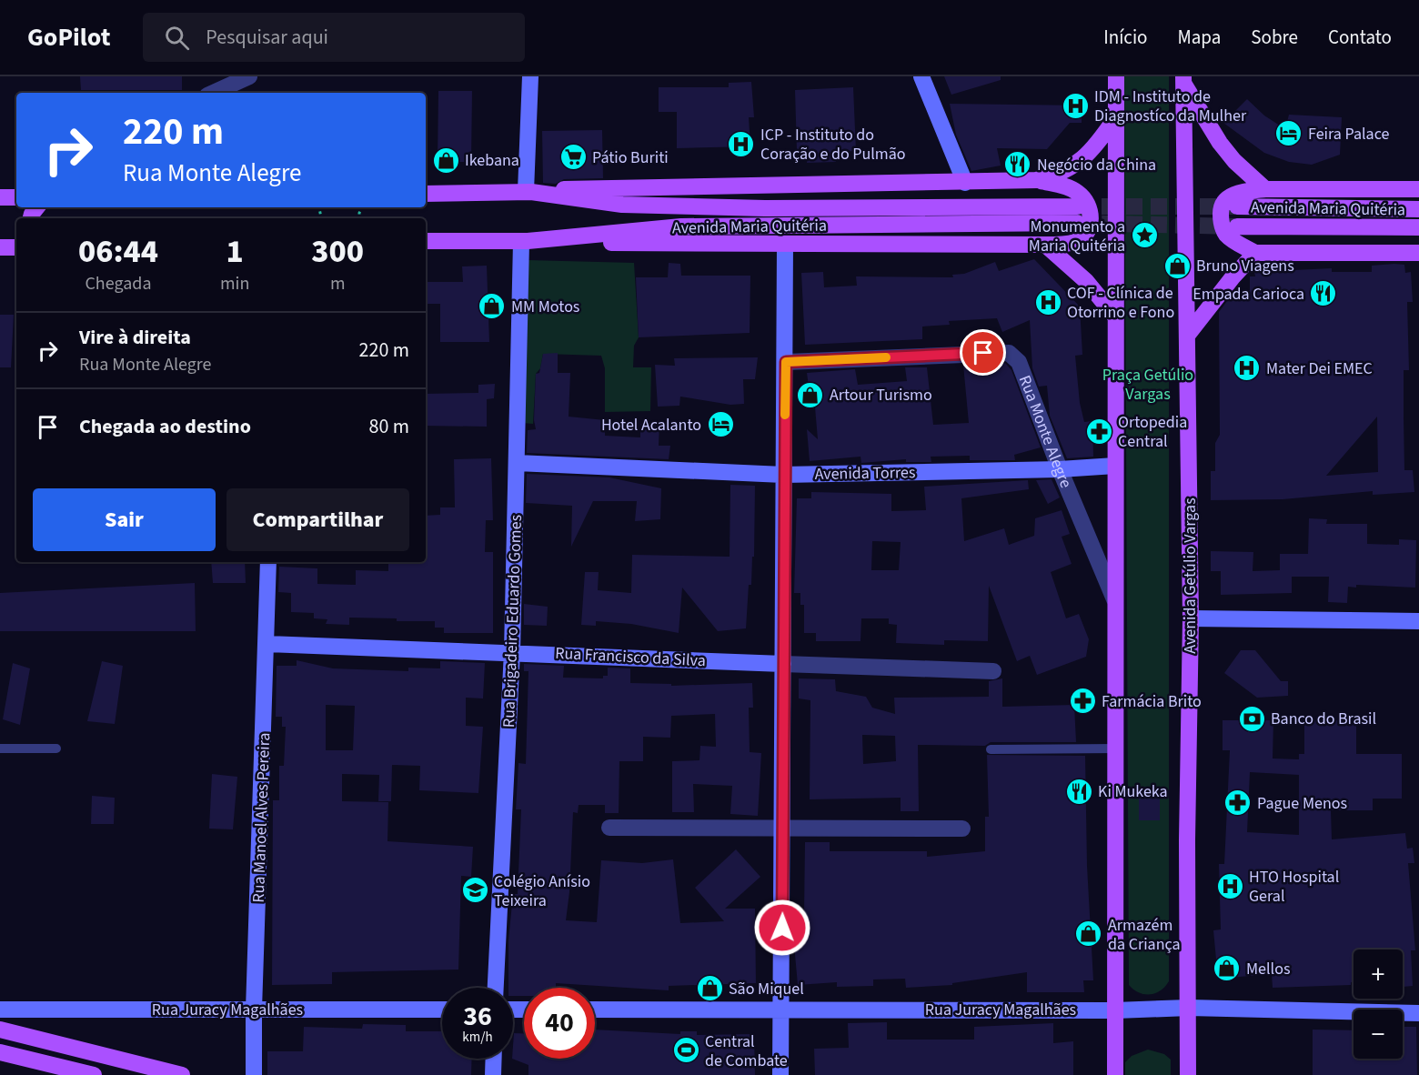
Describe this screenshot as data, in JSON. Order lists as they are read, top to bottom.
{
  "streets": {
    "main road": ["Avenida Maria Quitéria", "Avenida Getúlio Vargas"],
    "street": [
      "Rua Monte Alegre",
      "Avenida Torres",
      "Rua Brigadeiro Eduardo Gomes",
      "Rua Francisco da Silva",
      "Rua Manoel Alves Pereira",
      "Rua Juracy Magalhães"
    ]
  },
  "crossings": [
    ["Avenida Maria Quitéria", "Rua Brigadeiro Eduardo Gomes"],
    ["Rua Monte Alegre", "Avenida Torres"],
    ["Avenida Torres", "Rua Brigadeiro Eduardo Gomes"],
    ["Avenida Getúlio Vargas", "Rua Juracy Magalhães"],
    ["Rua Brigadeiro Eduardo Gomes", "Rua Francisco da Silva"],
    ["Rua Francisco da Silva", "Rua Manoel Alves Pereira"],
    ["Rua Manoel Alves Pereira", "Rua Juracy Magalhães"]
  ],
  "parks": ["Praça Getúlio Vargas"],
  "places": {
    "hospital": [
      "IDM - Instituto de Diagnostíco da Mulher",
      "ICP - Instituto do Coração e do Pulmão",
      "COF - Clínica de Otorrino e Fono",
      "Mater Dei EMEC",
      "HTO Hospital Geral"
    ],
    "hotel": ["Feira Palace", "Hotel Acalanto"],
    "supermarket": ["Pátio Buriti"],
    "shop": [
      "Ikebana",
      "Bruno Viagens",
      "MM Motos",
      "Artour Turismo",
      "Armazém da Criança",
      "Mellos",
      "São Miquel"
    ],
    "restaurant": ["Negócio da China", "Empada Carioca", "Ki Mukeka"],
    "place": ["Monumento a Maria Quitéria"],
    "pharmacy": ["Ortopedia Central", "Farmácia Brito", "Pague Menos"],
    "bank": ["Banco do Brasil"],
    "school or university": ["Colégio Anísio Teixeira"],
    "sports": ["Central de Combate"]
  },
  "page": {
    "header": "GoPilot",
    "search": "Pesquisar aqui",
    "nav": [
      "Início",
      "Mapa",
      "Sobre",
      "Contato"
    ],
    "turn": ["220 m", "Rua Monte Alegre"],
    "eta": [
      "06:44",
      "Chegada",
      "1",
      "min",
      "300",
      "m"
    ],
    "list": [
      {
        "name": "Vire à direita",
        "note": "Rua Monte Alegre",
        "value": "220 m"
      },
      {
        "name": "Chegada ao destino",
        "value": "80 m"
      }
    ],
    "buttons": ["Sair", "Compartilhar"],
    "map_buttons": ["+", "−"],
    "speed": "36 km/h",
    "limit": "40"
  }
}
